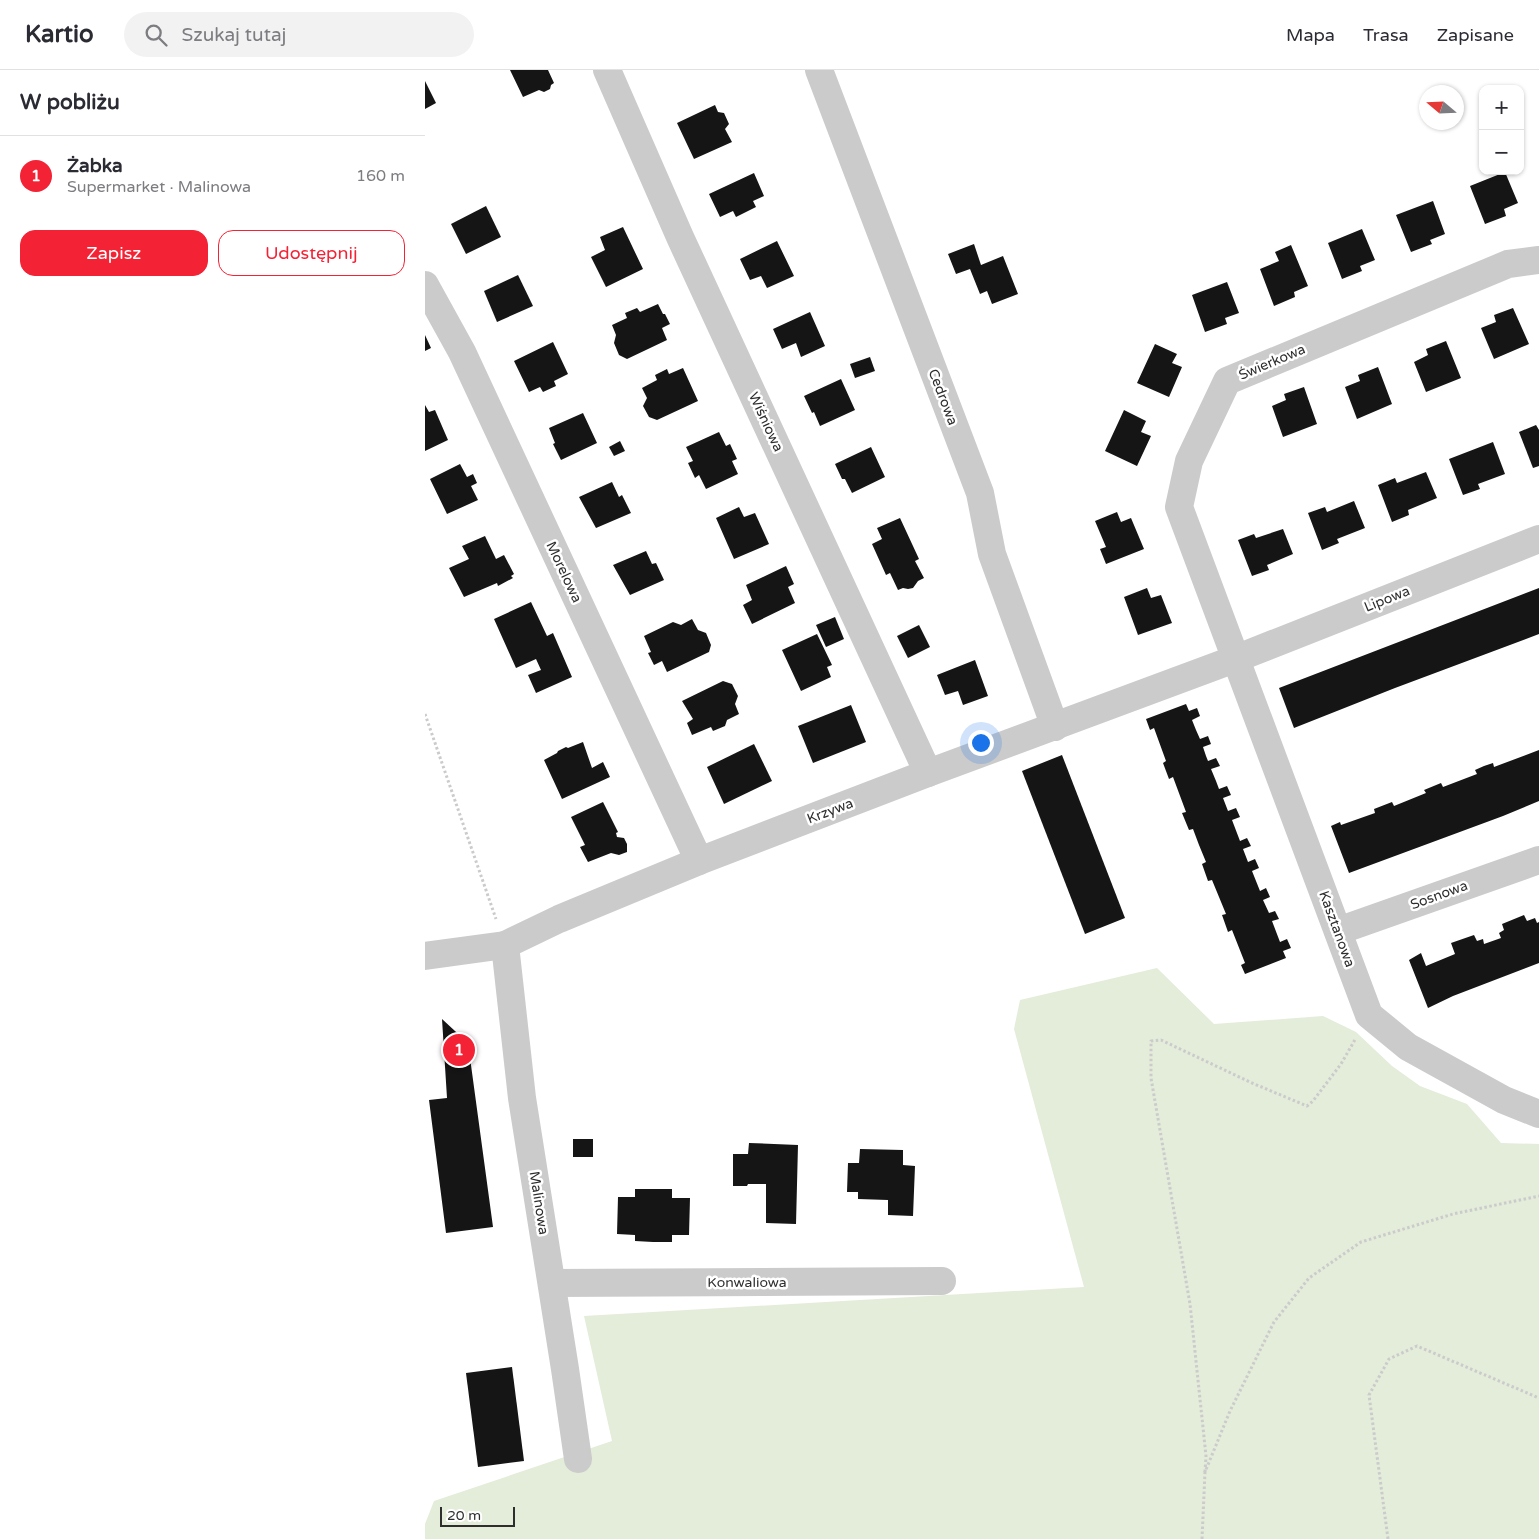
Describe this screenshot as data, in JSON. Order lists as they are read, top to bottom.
{
  "streets": {
    "street": [
      "Świerkowa",
      "Cedrowa",
      "Wiśniowa",
      "Morelowa",
      "Lipowa",
      "Krzywa",
      "Sosnowa",
      "Kasztanowa",
      "Malinowa",
      "Konwaliowa"
    ]
  },
  "crossings": [
    ["Świerkowa", "Lipowa"],
    ["Świerkowa", "Krzywa"],
    ["Świerkowa", "Kasztanowa"],
    ["Cedrowa", "Krzywa"],
    ["Wiśniowa", "Krzywa"],
    ["Morelowa", "Krzywa"],
    ["Lipowa", "Krzywa"],
    ["Lipowa", "Kasztanowa"],
    ["Krzywa", "Kasztanowa"],
    ["Krzywa", "Malinowa"],
    ["Sosnowa", "Kasztanowa"],
    ["Malinowa", "Konwaliowa"]
  ],
  "scale_bar": "20 m",
  "north": "left",
  "page": {
    "header": "Kartio",
    "search": "Szukaj tutaj",
    "nav": ["Mapa", "Trasa", "Zapisane"],
    "heading": "W pobliżu",
    "map_buttons": ["+", "−"],
    "list": [
      {
        "mark": "1",
        "name": "Żabka",
        "note": "Supermarket · Malinowa",
        "value": "160 m"
      }
    ],
    "buttons": ["Zapisz", "Udostępnij"],
    "pins": "1",
    "scale": "20 m"
  }
}
